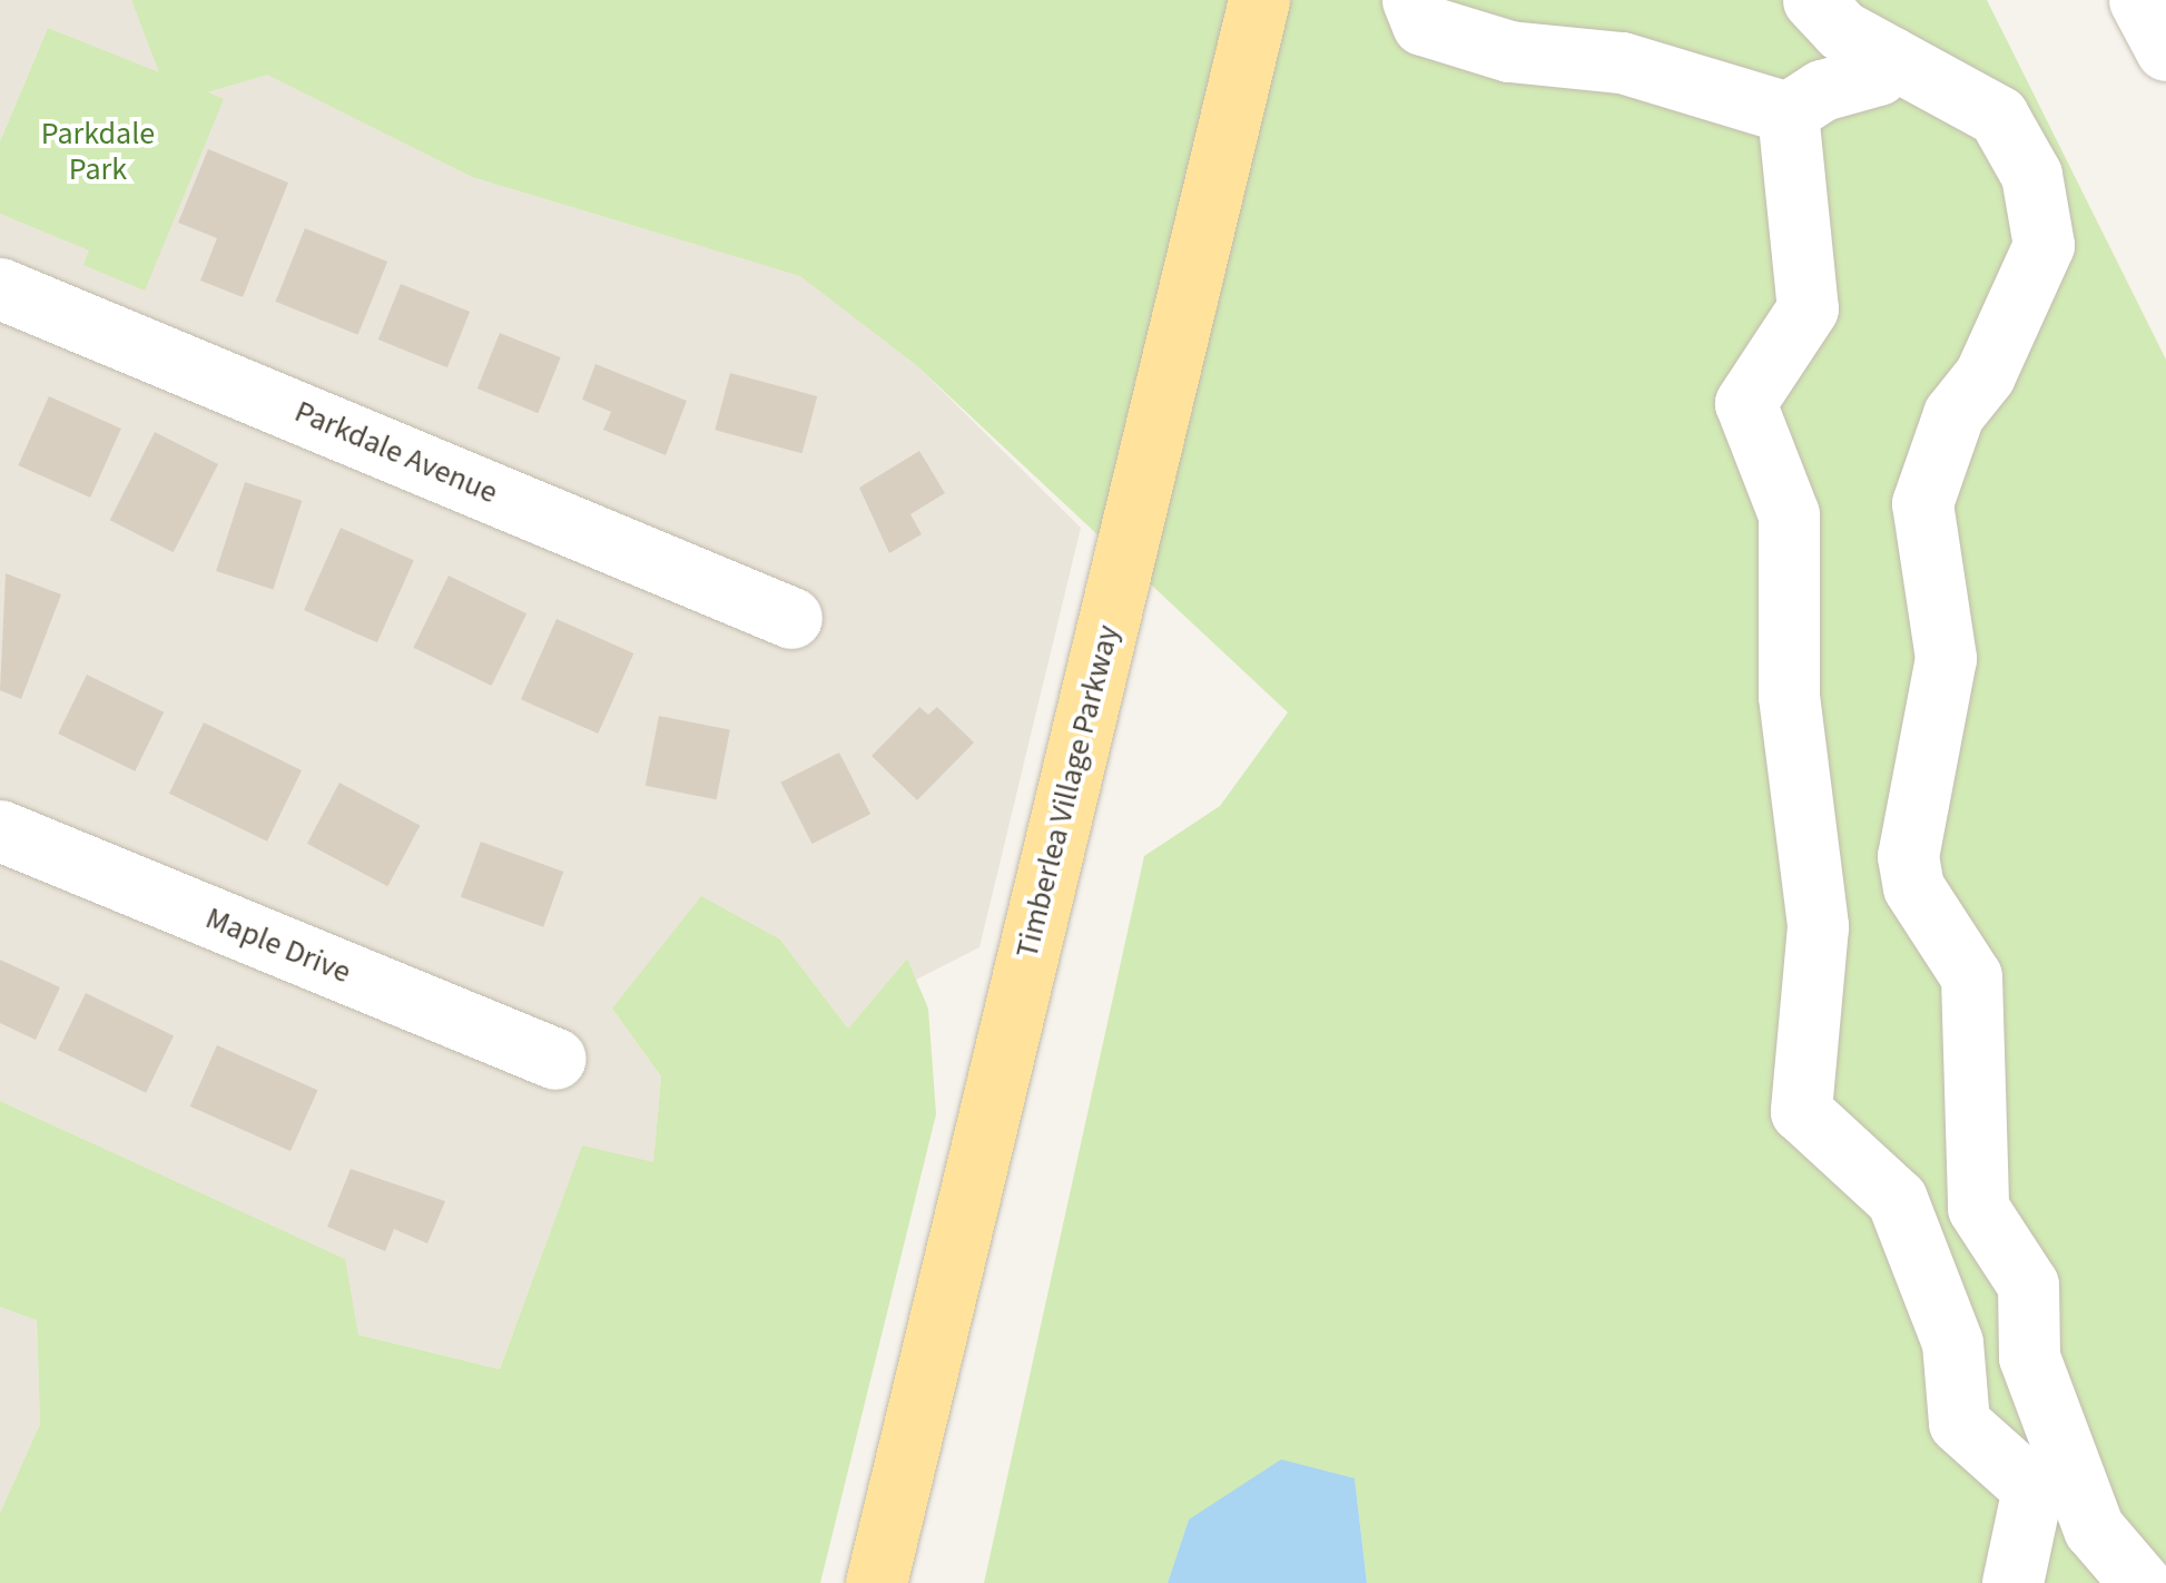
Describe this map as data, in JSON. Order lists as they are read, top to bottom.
{
  "streets": {
    "main road": ["Timberlea Village Parkway"],
    "street": ["Parkdale Avenue", "Maple Drive"]
  },
  "parks": ["Parkdale Park"]
}
